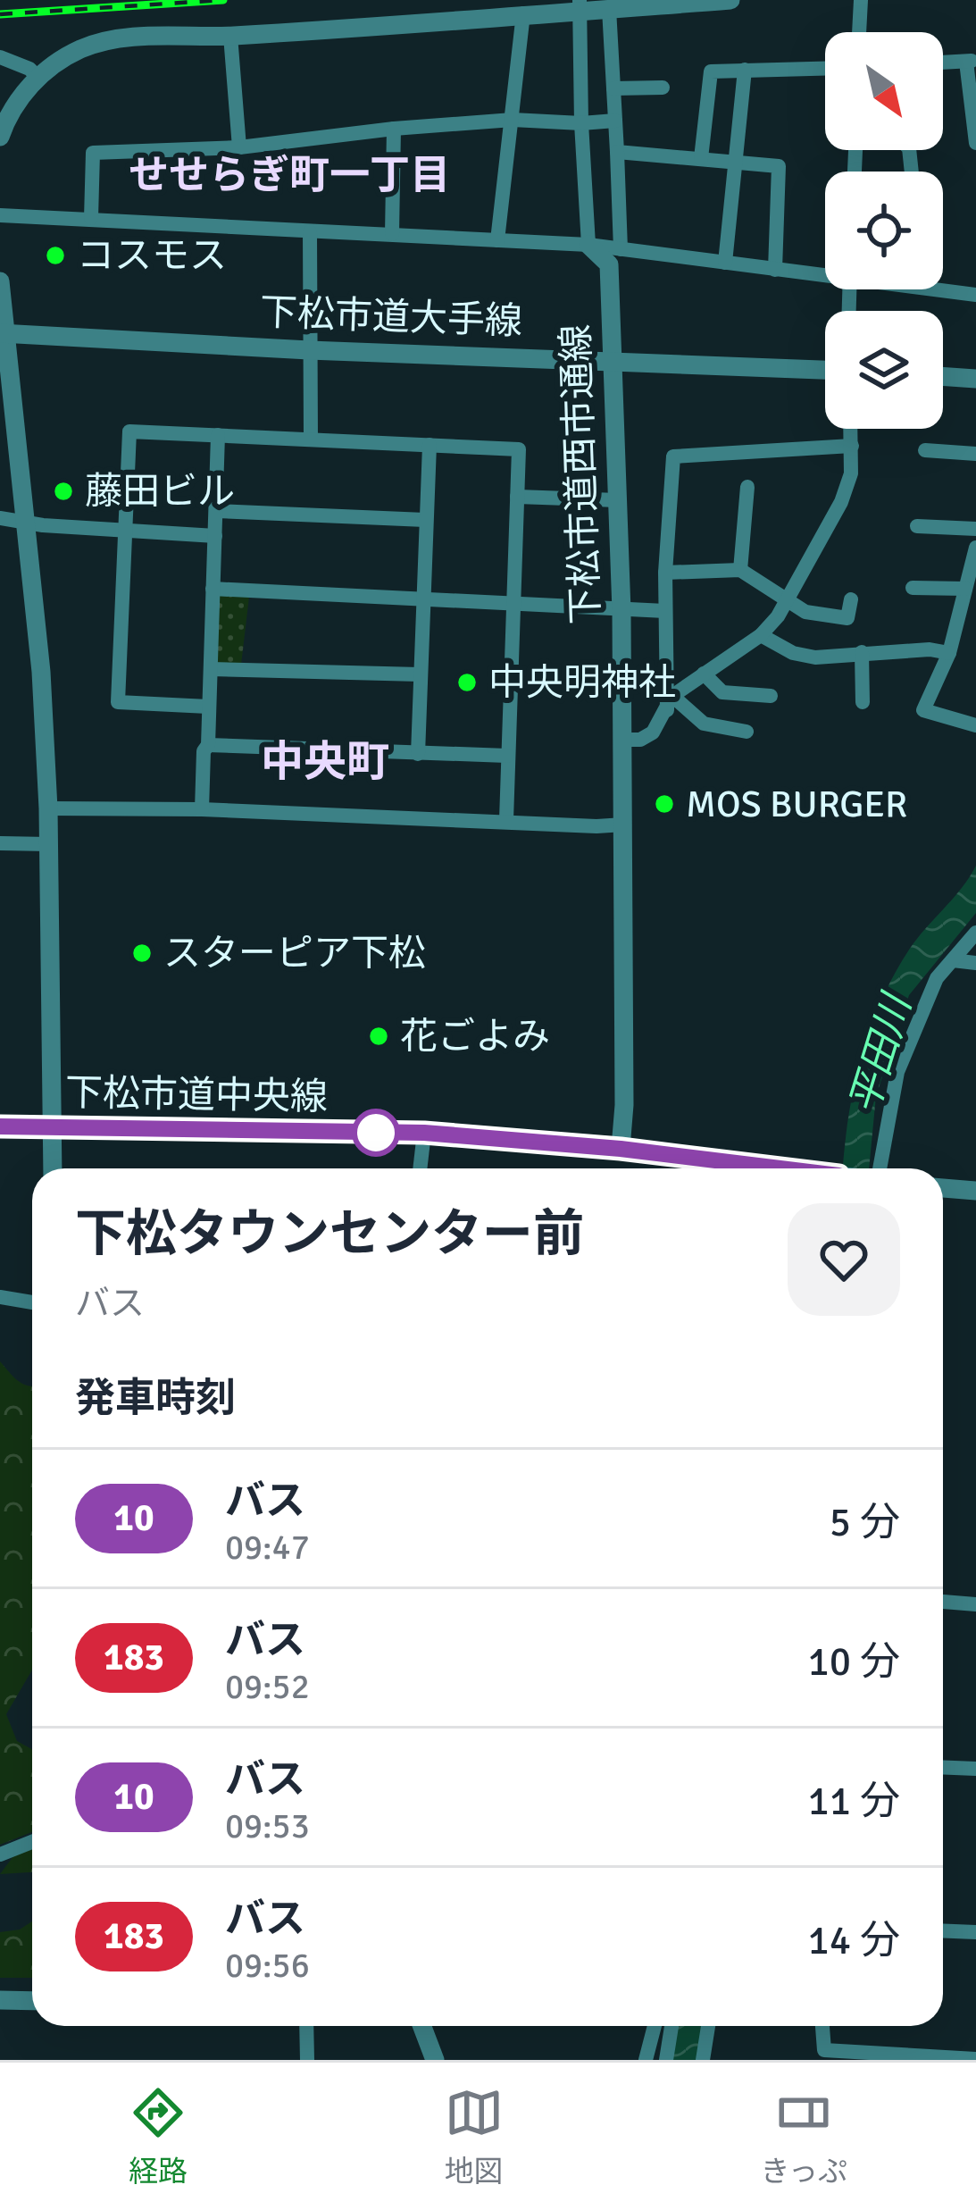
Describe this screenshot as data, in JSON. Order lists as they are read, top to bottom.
{
  "streets": {
    "street": ["下松市道大手線", "下松市道西市通線", "下松市道中央線"]
  },
  "crossings": [
    ["下松市道大手線", "下松市道西市通線"],
    ["下松市道西市通線", "下松市道中央線"]
  ],
  "districts": ["せせらぎ町一丁目", "中央町"],
  "water": ["平田川"],
  "places": [
    "コスモス",
    "藤田ビル",
    "中央明神社",
    "MOS BURGER",
    "スターピア下松",
    "花ごよみ"
  ],
  "lines": ["bus line 10"],
  "north": "bottom right",
  "page": {
    "heading": [
      ["下松タウンセンター前", "バス"],
      "発車時刻"
    ],
    "list": [
      {
        "mark": "10",
        "name": "バス",
        "note": "09:47",
        "value": "5 分"
      },
      {
        "mark": "183",
        "name": "バス",
        "note": "09:52",
        "value": "10 分"
      },
      {
        "mark": "10",
        "name": "バス",
        "note": "09:53",
        "value": "11 分"
      },
      {
        "mark": "183",
        "name": "バス",
        "note": "09:56",
        "value": "14 分"
      }
    ],
    "tabs": ["経路", "地図", "きっぷ"]
  }
}
